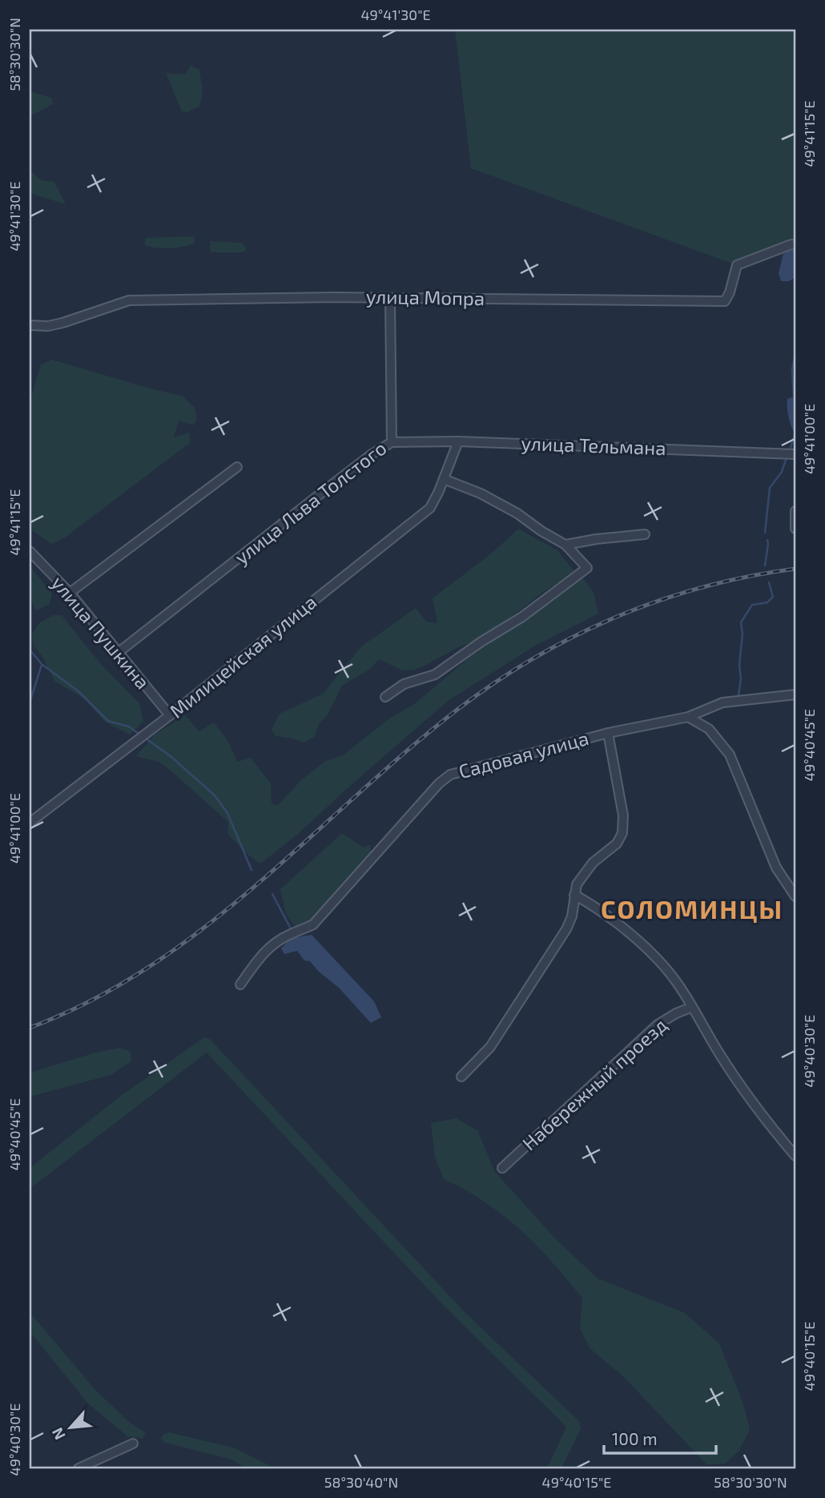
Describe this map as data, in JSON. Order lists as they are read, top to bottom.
{
  "streets": {
    "street": [
      "улица Мопра",
      "улица Тельмана",
      "улица Льва Толстого",
      "улица Пушкина",
      "Милицейская улица",
      "Садовая улица",
      "Набережный проезд"
    ]
  },
  "crossings": [
    ["улица Мопра", "улица Льва Толстого"],
    ["улица Тельмана", "улица Льва Толстого"],
    ["улица Тельмана", "Милицейская улица"],
    ["улица Льва Толстого", "улица Пушкина"],
    ["улица Пушкина", "Милицейская улица"]
  ],
  "districts": ["СОЛОМИНЦЫ"],
  "scale_bar": "100 m",
  "north": "bottom left",
  "coordinates": [
    "49°41'30\"E",
    "58°30'30\"N",
    "49°41'15\"E",
    "49°41'00\"E",
    "49°40'45\"E",
    "49°40'30\"E",
    "49°40'15\"E",
    "58°30'40\"N"
  ]
}
